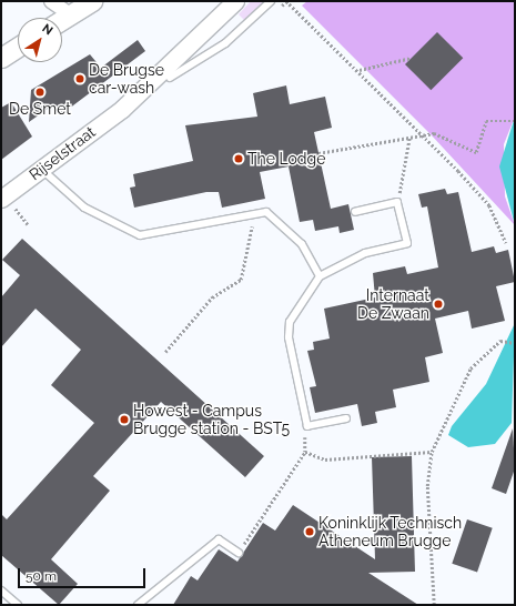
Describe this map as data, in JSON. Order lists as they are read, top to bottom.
{
  "streets": {
    "street": ["Rijselstraat"]
  },
  "places": [
    "De Brugse car-wash",
    "De Smet",
    "The Lodge",
    "Internaat De Zwaan",
    "Howest - Campus Brugge station - BST5",
    "Koninklijk Technisch Atheneum Brugge"
  ],
  "scale_bar": "50 m",
  "north": "top right"
}
